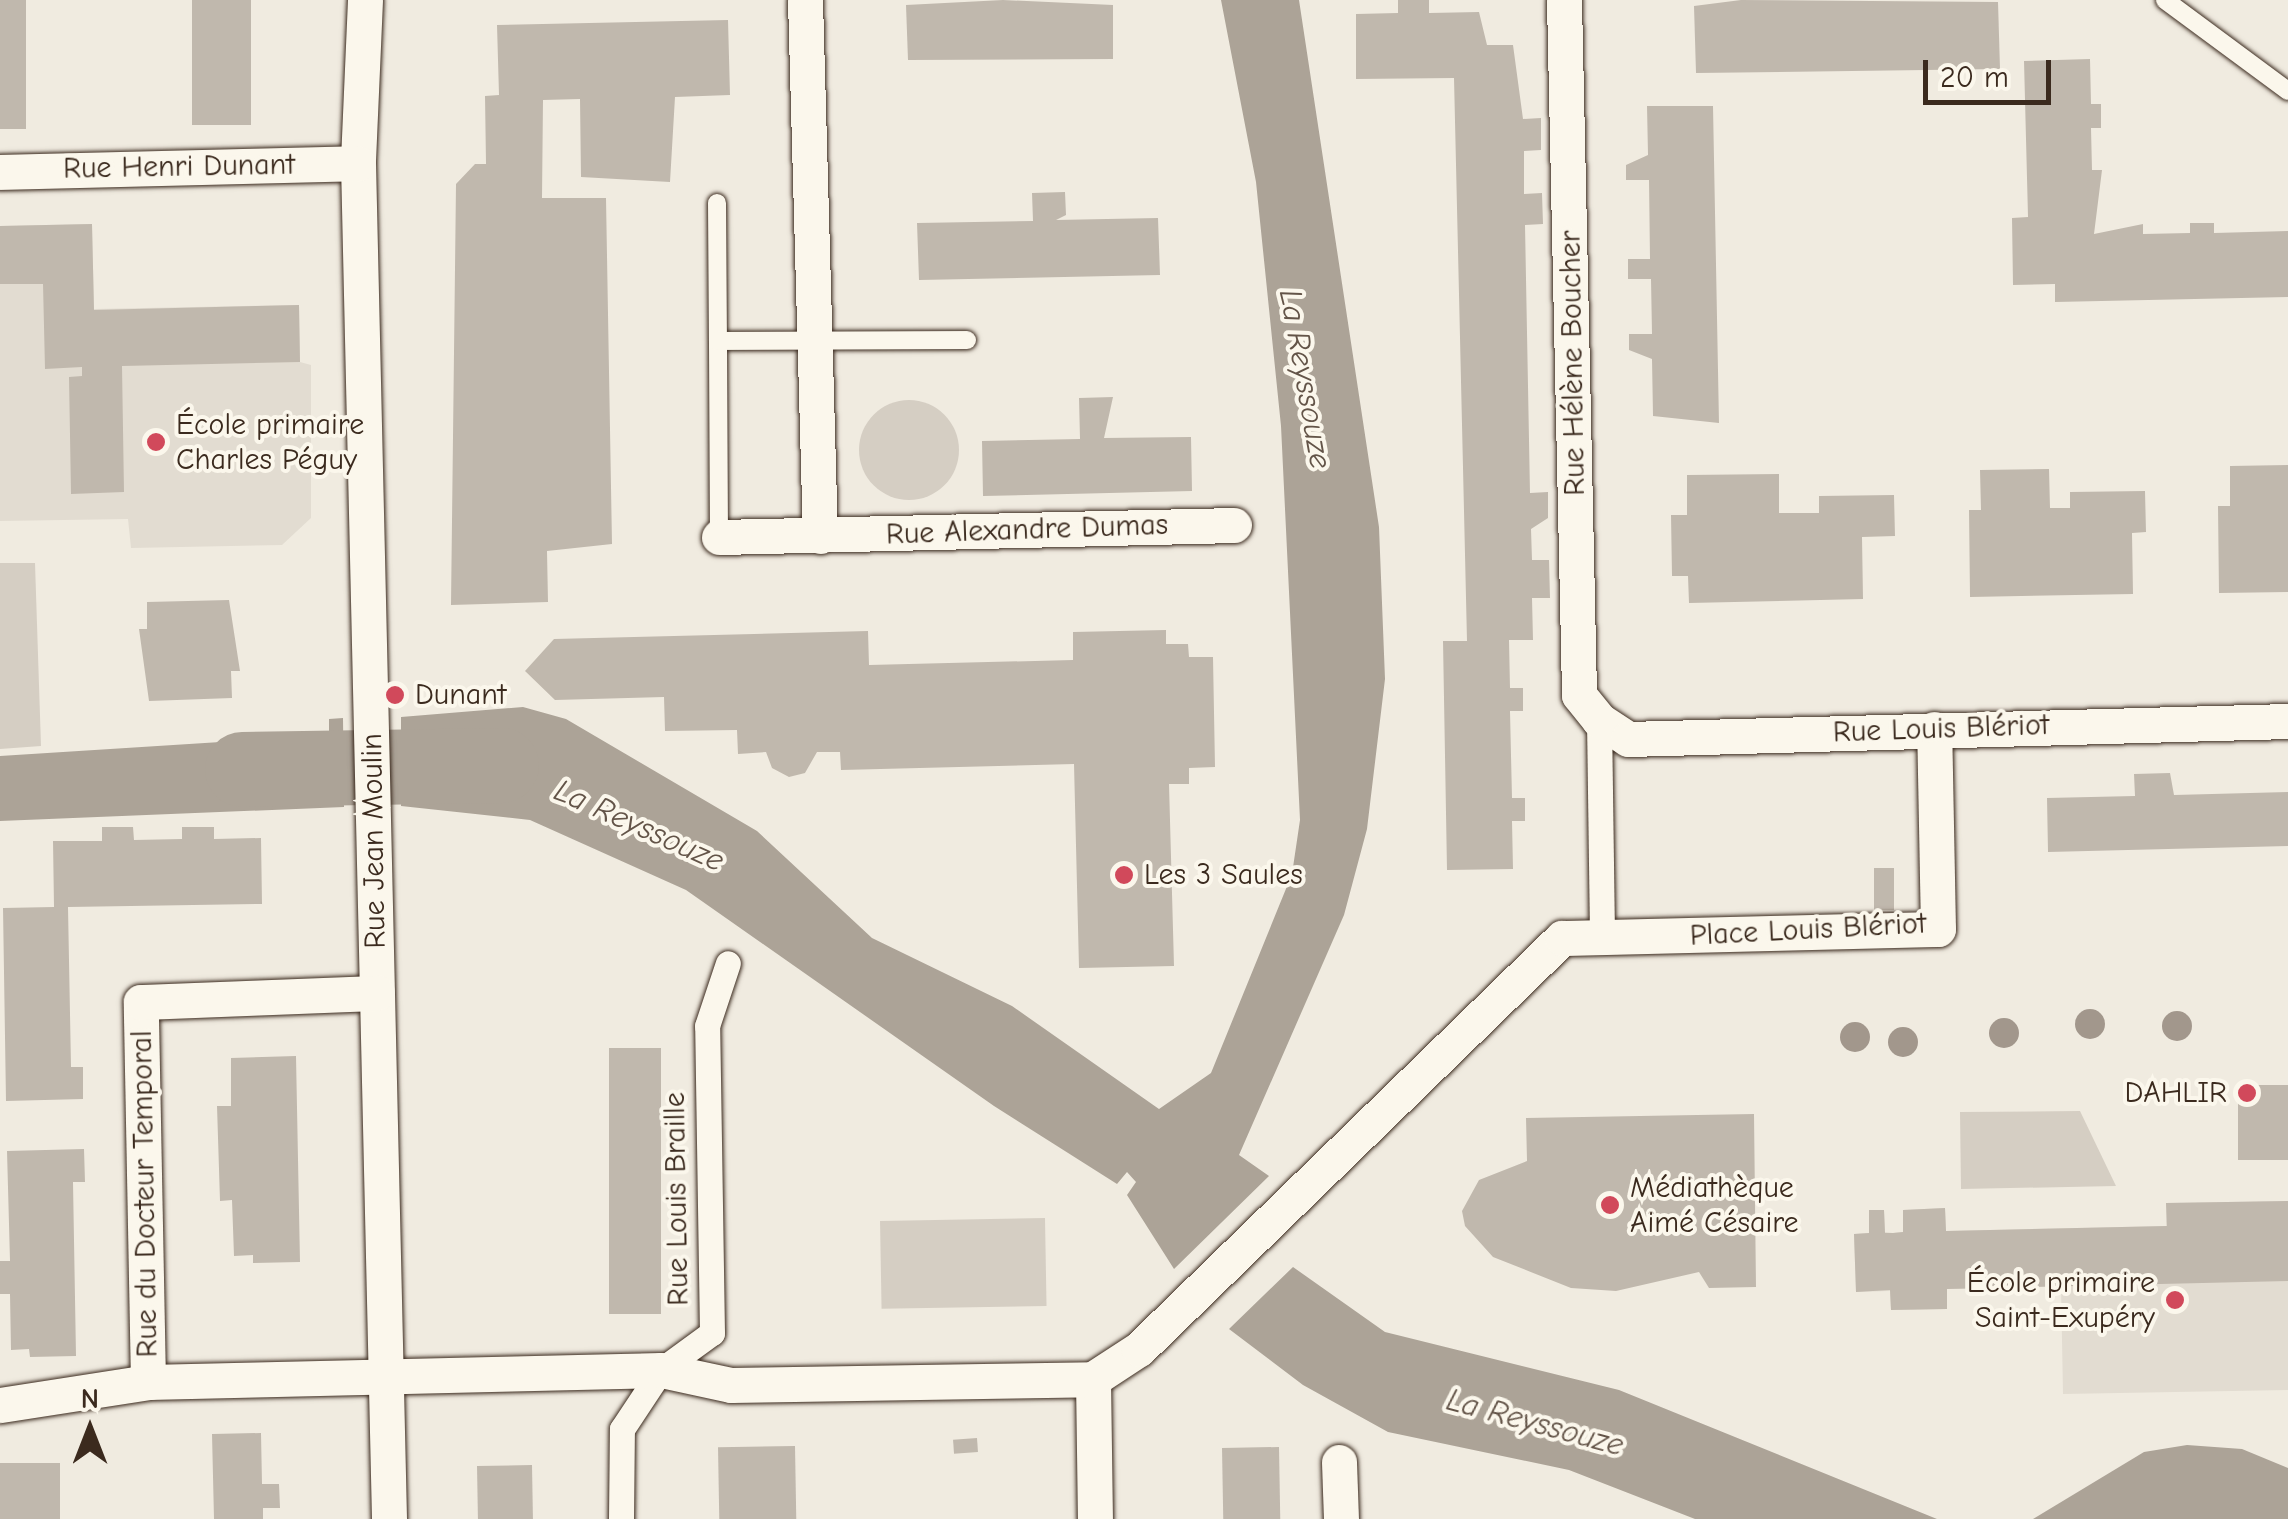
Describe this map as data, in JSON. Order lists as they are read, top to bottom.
{
  "streets": {
    "street": [
      "Rue Henri Dunant",
      "Rue Hélène Boucher",
      "Rue Alexandre Dumas",
      "Rue Louis Blériot",
      "Rue Jean Moulin",
      "Place Louis Blériot",
      "Rue du Docteur Temporal",
      "Rue Louis Braille"
    ]
  },
  "crossings": [
    ["Rue Henri Dunant", "Rue Jean Moulin"],
    ["Rue Hélène Boucher", "Rue Louis Blériot"],
    ["Rue Louis Blériot", "Place Louis Blériot"],
    ["Rue Jean Moulin", "Rue du Docteur Temporal"]
  ],
  "water": ["La Reyssouze"],
  "places": [
    "École primaire Charles Péguy",
    "Dunant",
    "Les 3 Saules",
    "DAHLIR",
    "Médiathèque Aimé Césaire",
    "École primaire Saint-Exupéry"
  ],
  "scale_bar": "20 m",
  "north": "top"
}
